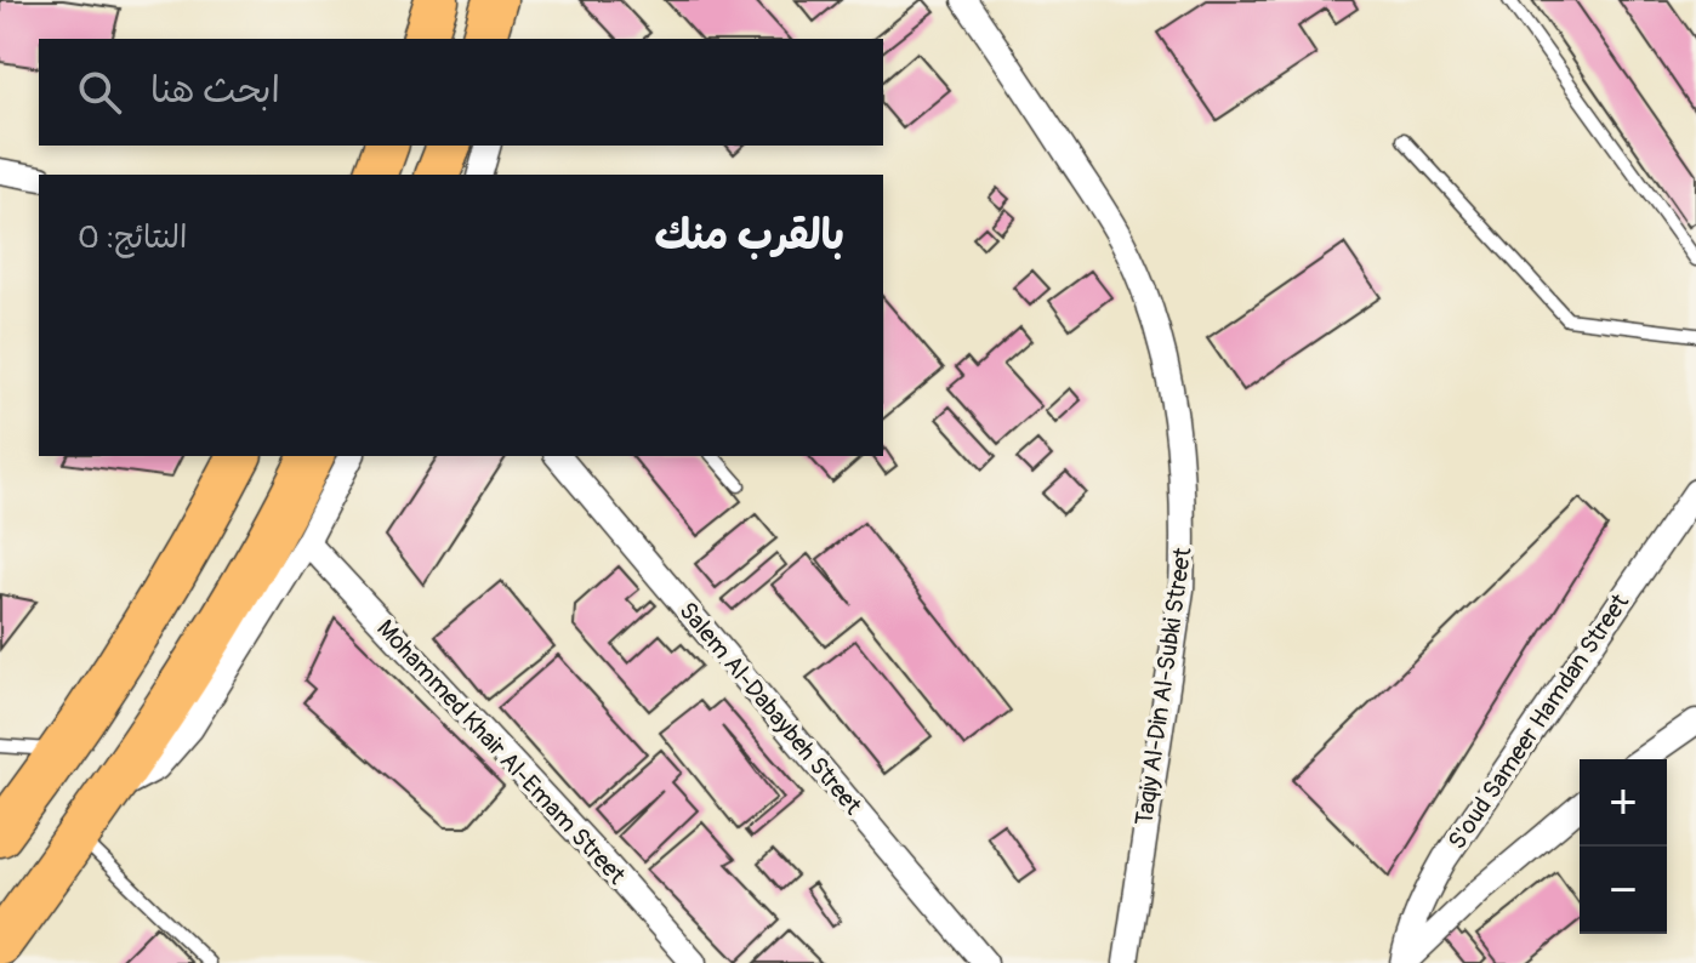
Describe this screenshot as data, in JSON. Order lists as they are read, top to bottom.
{
  "streets": {
    "street": [
      "Taqiy Al-Din Al-Subki Street",
      "Salem Al-Dabaybeh Street",
      "S'oud Sameer Hamdan Street",
      "Mohammed Khair Al-Emam Street"
    ]
  },
  "page": {
    "search": "ابحث هنا",
    "heading": ["بالقرب منك", "النتائج: 0"],
    "map_buttons": ["+", "−"]
  }
}
